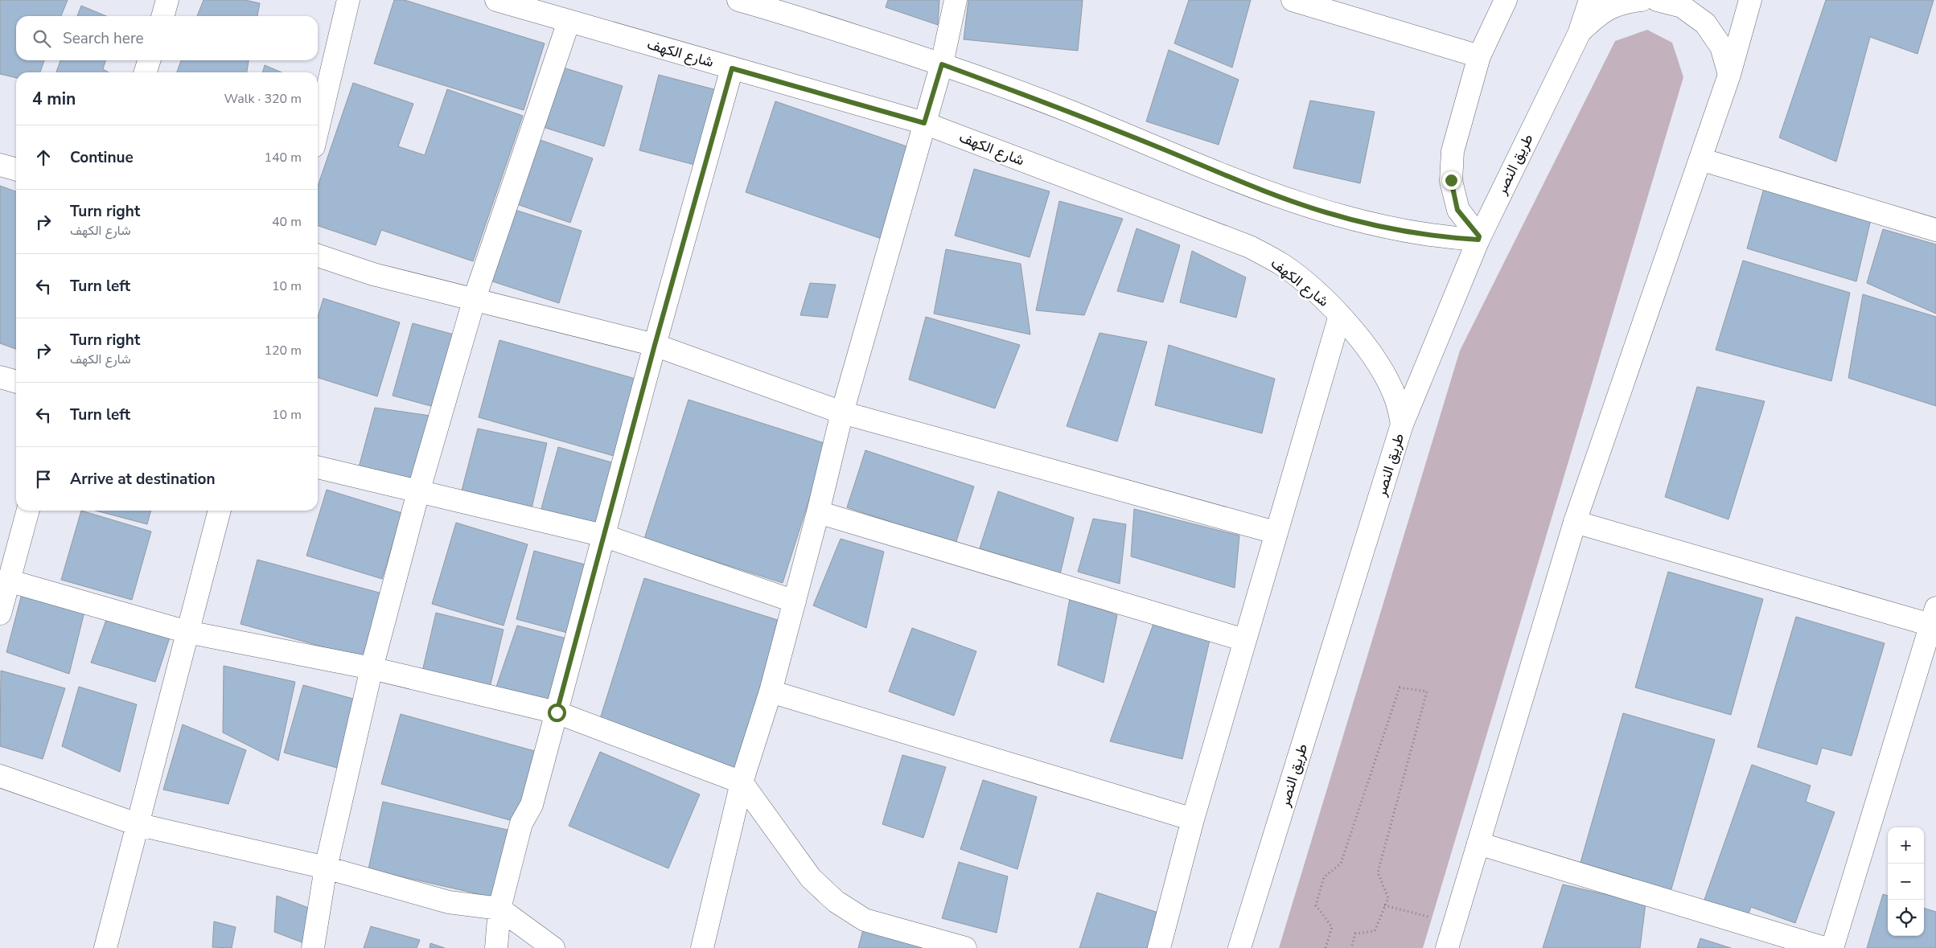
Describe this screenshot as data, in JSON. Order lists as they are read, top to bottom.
{
  "streets": {
    "street": ["شارع الكهف", "طريق النصر"]
  },
  "crossings": [
    ["شارع الكهف", "طريق النصر"]
  ],
  "page": {
    "search": "Search here",
    "heading": ["4 min", "Walk · 320 m"],
    "list": [
      ["Continue", "140 m"],
      ["Turn right", "شارع الكهف", "40 m"],
      ["Turn left", "10 m"],
      ["Turn right", "شارع الكهف", "120 m"],
      ["Turn left", "10 m"],
      "Arrive at destination"
    ],
    "map_buttons": ["+", "−"]
  }
}
